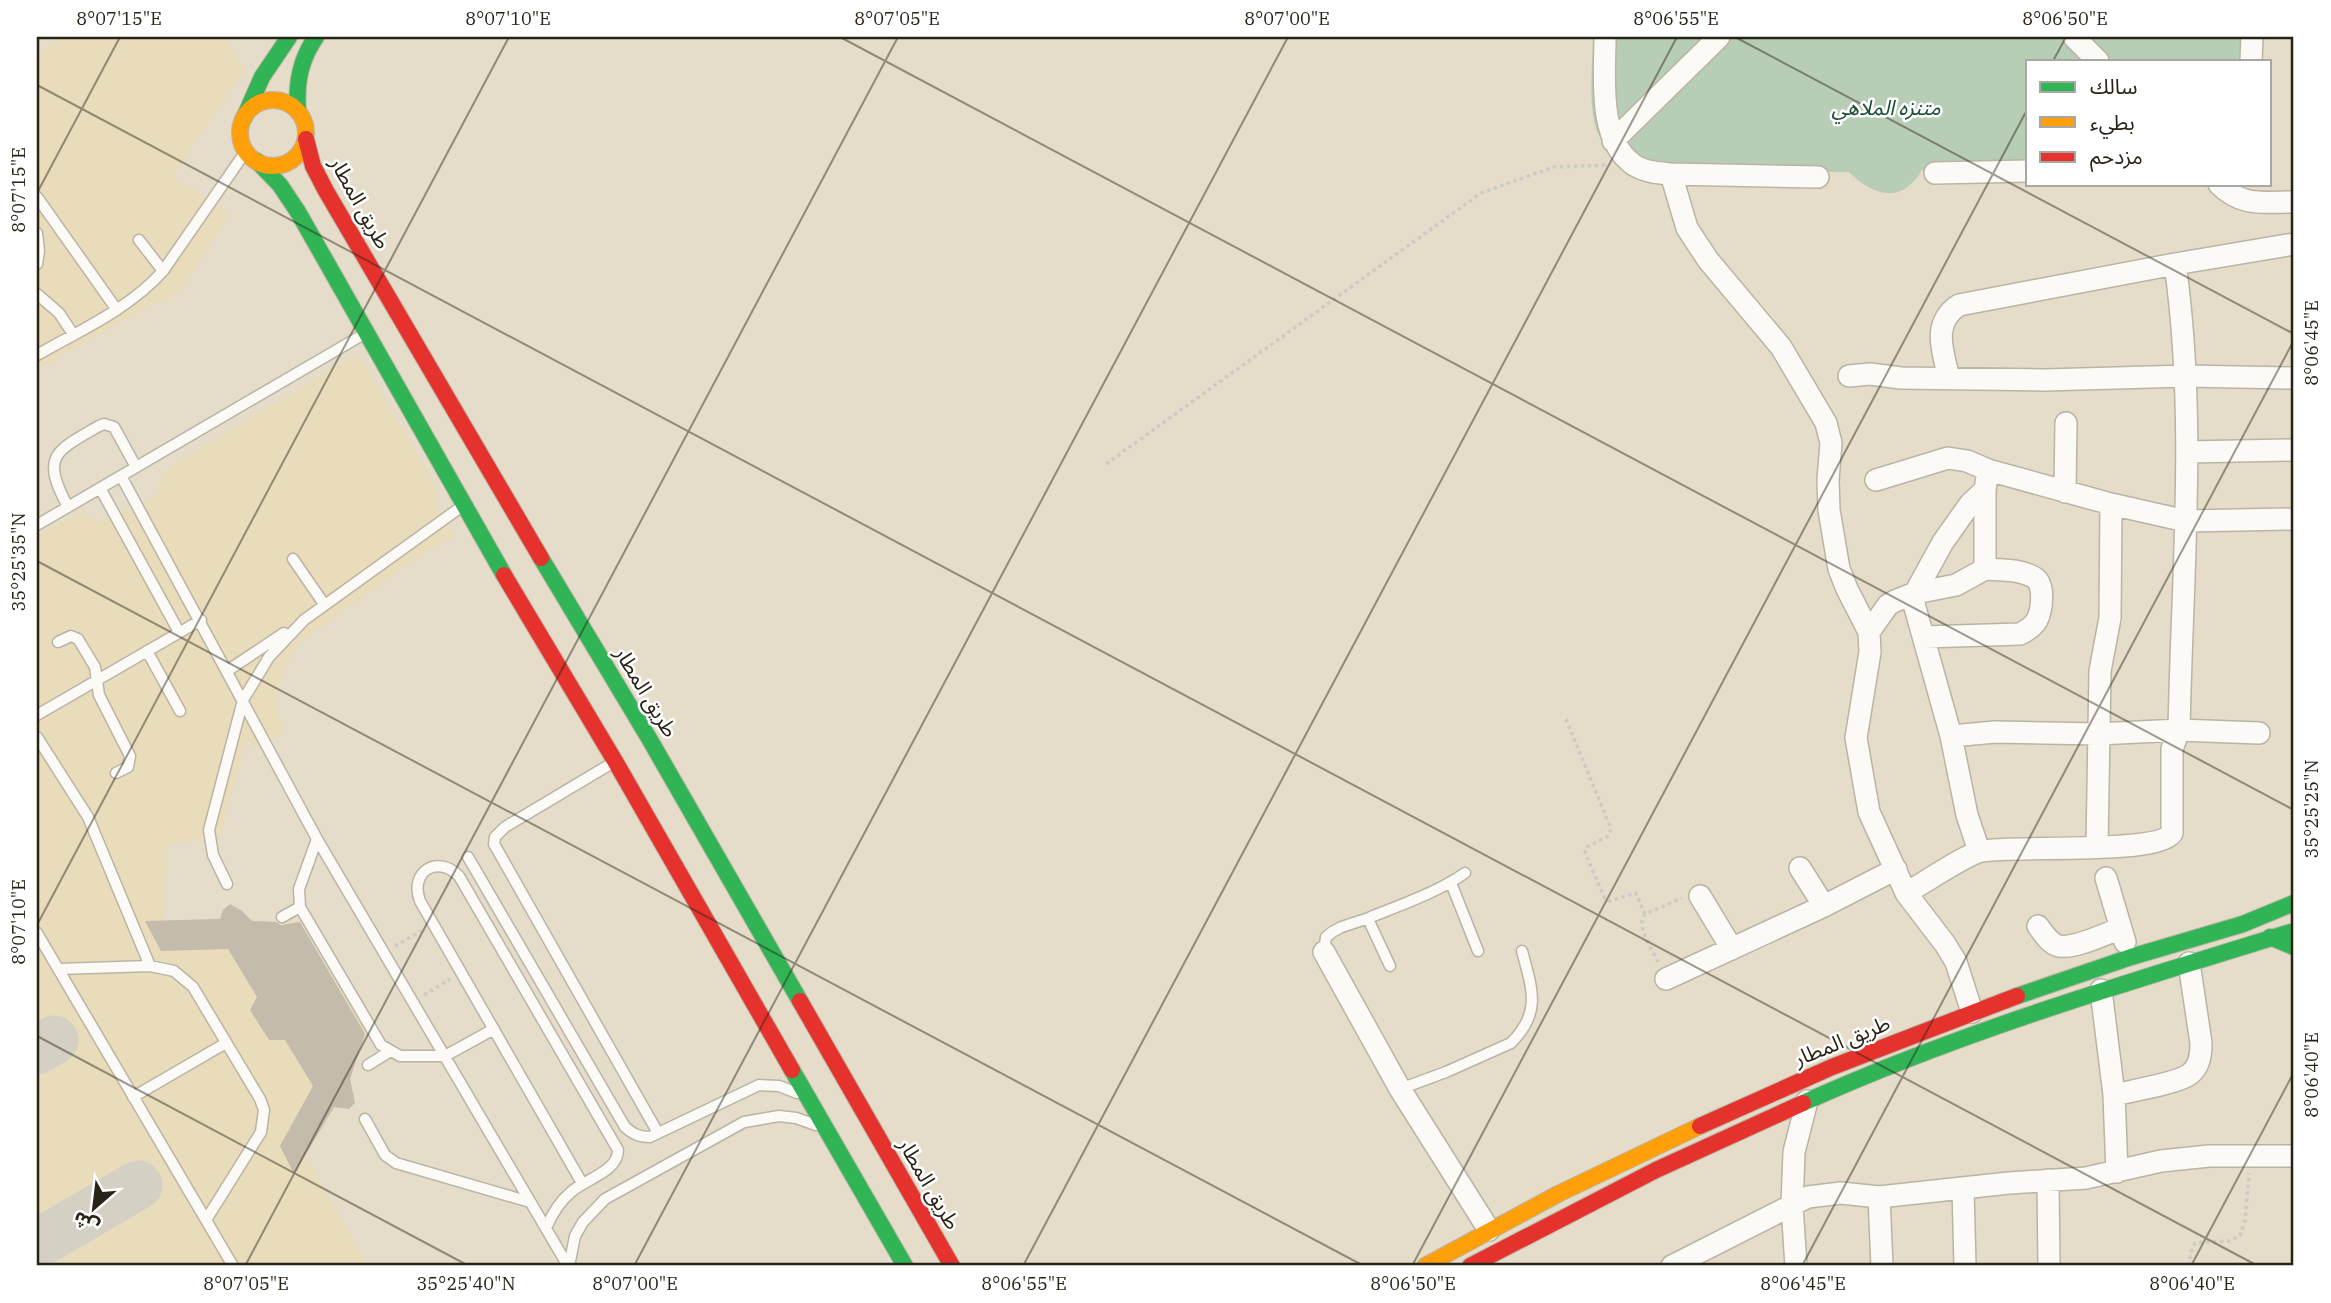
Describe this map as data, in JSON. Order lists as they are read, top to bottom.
{
  "streets": {
    "main road": ["طريق المطار"]
  },
  "parks": ["متنزه الملاهي"],
  "legend": ["سالك", "بطيء", "مزدحم"],
  "north": "bottom left",
  "coordinates": [
    "8°07'15\"E",
    "8°07'10\"E",
    "8°07'05\"E",
    "8°07'00\"E",
    "8°06'55\"E",
    "8°06'50\"E",
    "8°06'45\"E",
    "35°25'35\"N",
    "35°25'25\"N",
    "8°06'40\"E",
    "35°25'40\"N"
  ]
}
